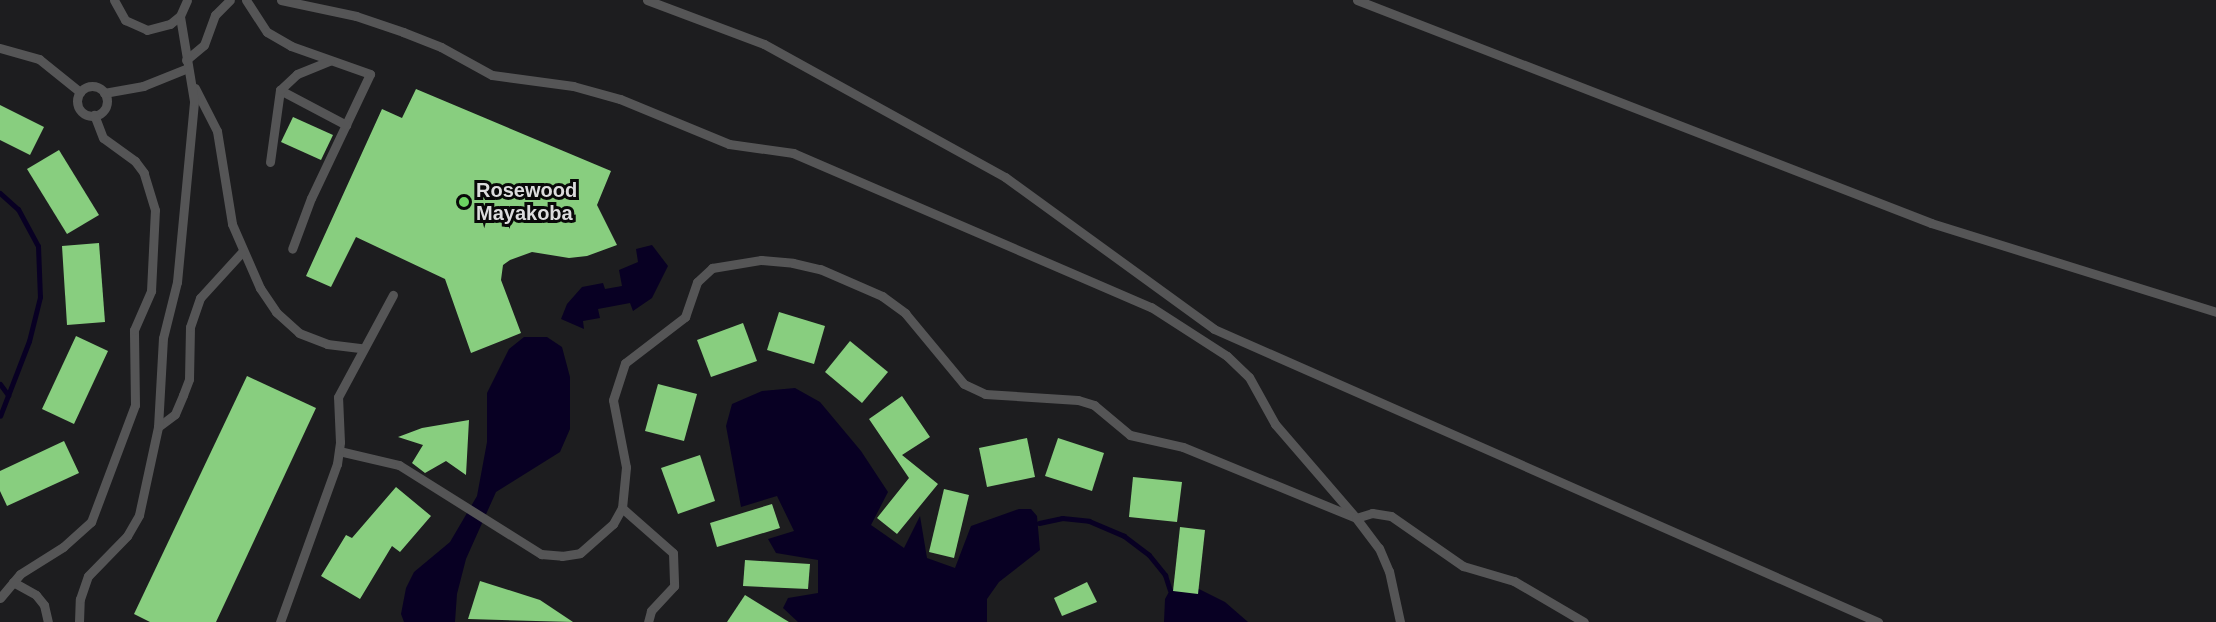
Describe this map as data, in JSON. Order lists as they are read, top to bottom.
{
  "places": ["Rosewood Mayakoba"]
}
